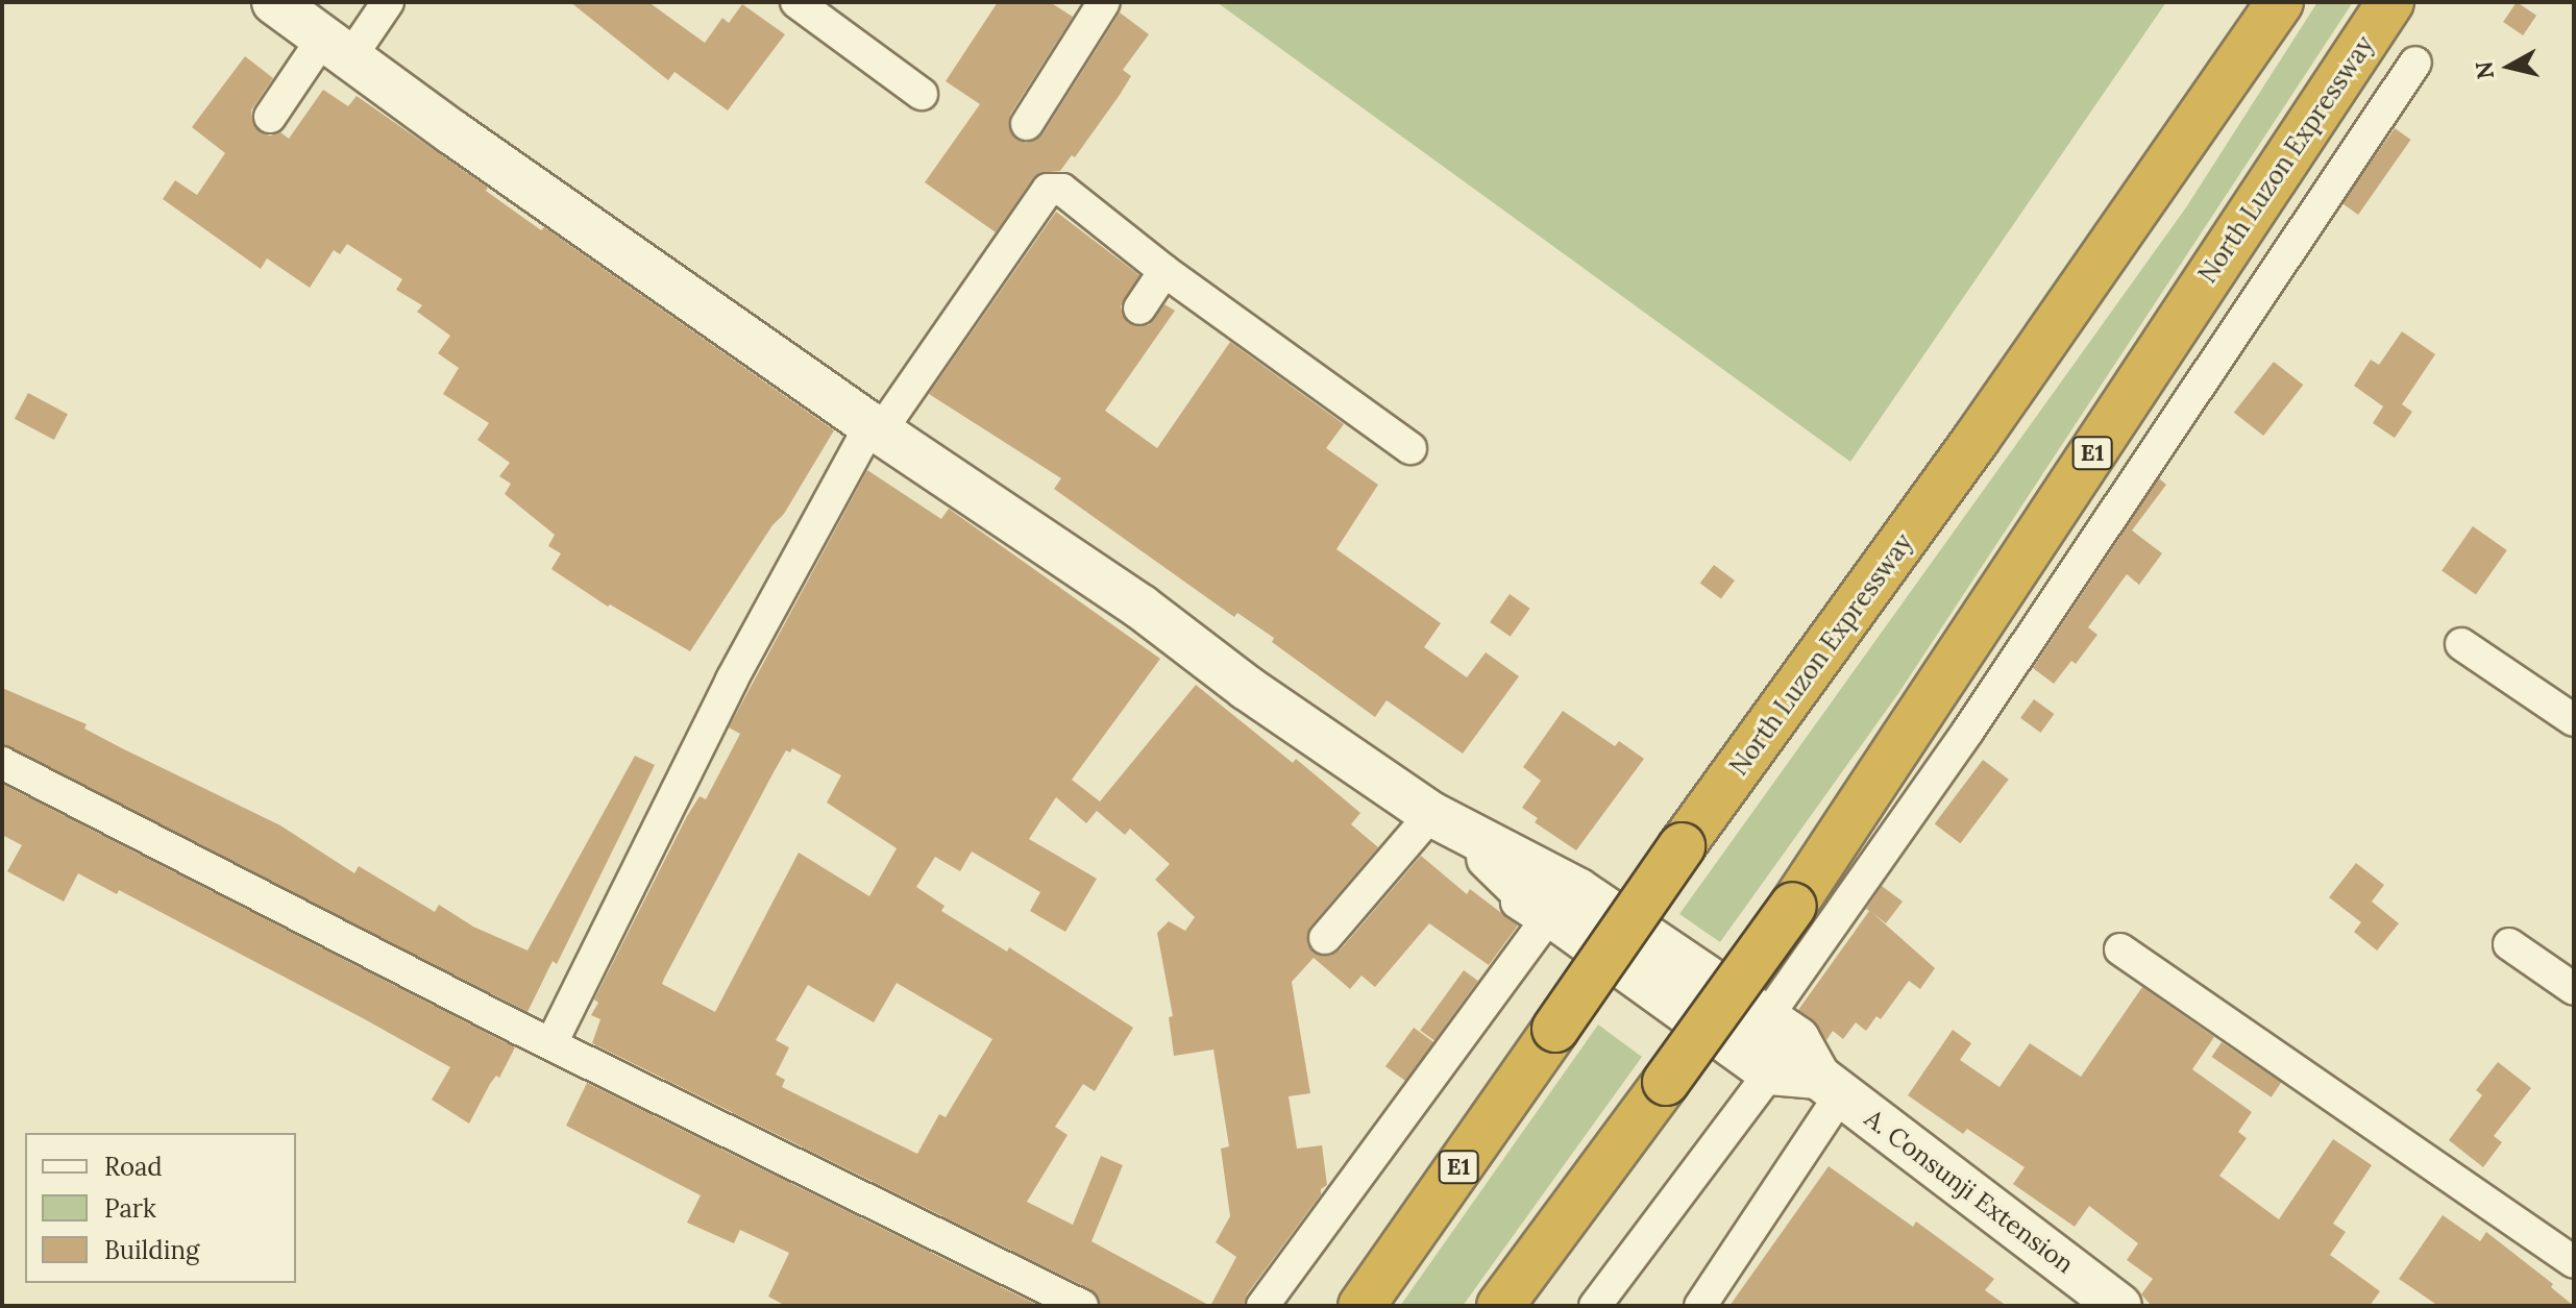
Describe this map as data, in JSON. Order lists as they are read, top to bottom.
{
  "streets": {
    "highway": ["North Luzon Expressway", "E1"],
    "main road": ["A. Consunji Extension"]
  },
  "legend": ["Road", "Park", "Building"],
  "north": "left"
}
